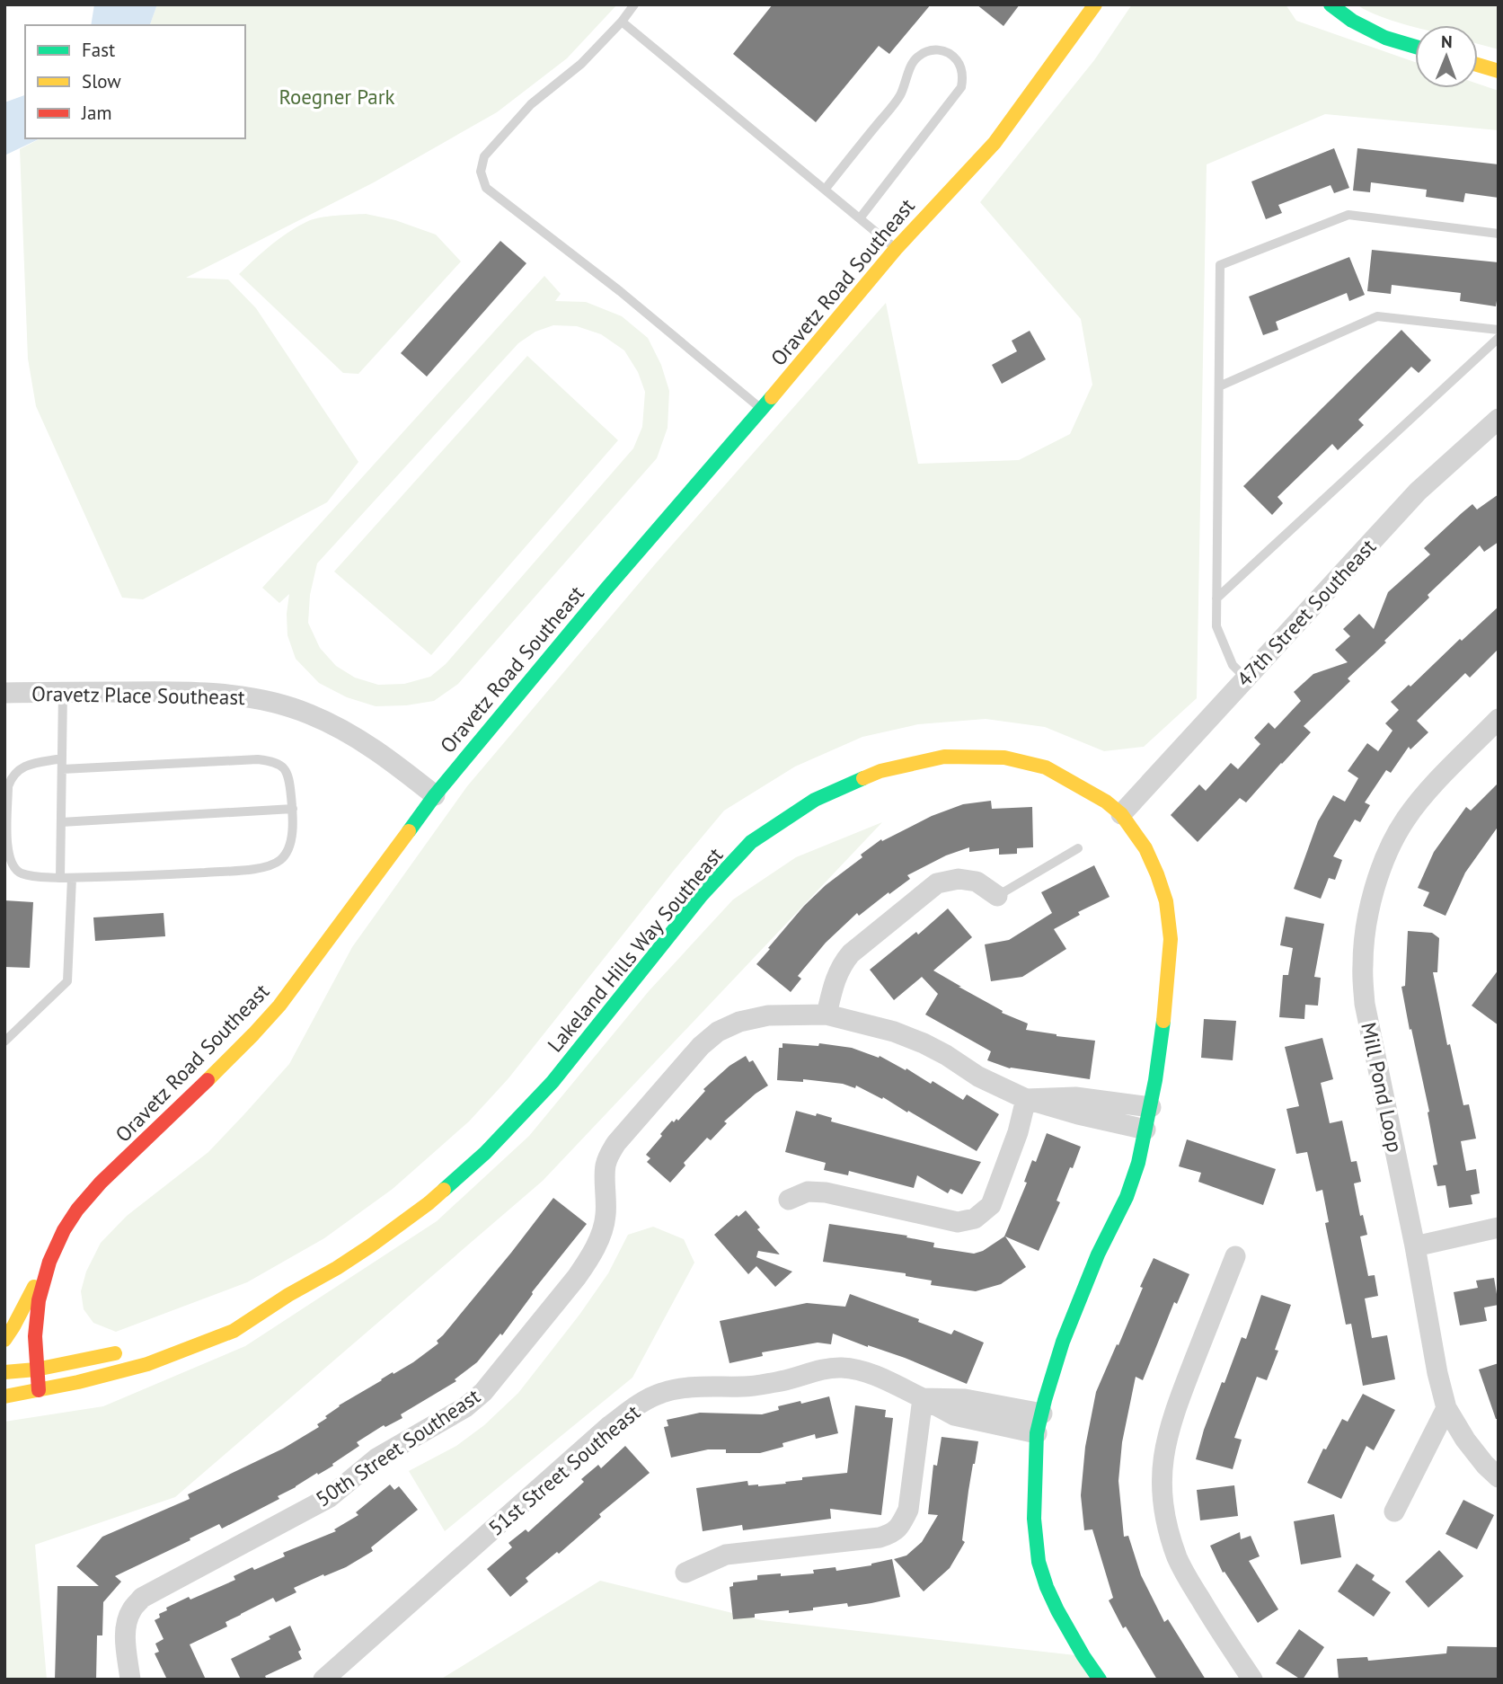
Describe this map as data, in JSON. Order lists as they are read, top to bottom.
{
  "streets": {
    "street": [
      "Oravetz Road Southeast",
      "47th Street Southeast",
      "Oravetz Place Southeast",
      "Lakeland Hills Way Southeast",
      "Mill Pond Loop",
      "50th Street Southeast",
      "51st Street Southeast"
    ]
  },
  "crossings": [
    ["Oravetz Road Southeast", "Oravetz Place Southeast"],
    ["Oravetz Road Southeast", "Lakeland Hills Way Southeast"],
    ["47th Street Southeast", "Lakeland Hills Way Southeast"],
    ["Lakeland Hills Way Southeast", "50th Street Southeast"],
    ["Lakeland Hills Way Southeast", "51st Street Southeast"]
  ],
  "parks": ["Roegner Park"],
  "legend": ["Fast", "Slow", "Jam"],
  "north": "top"
}
